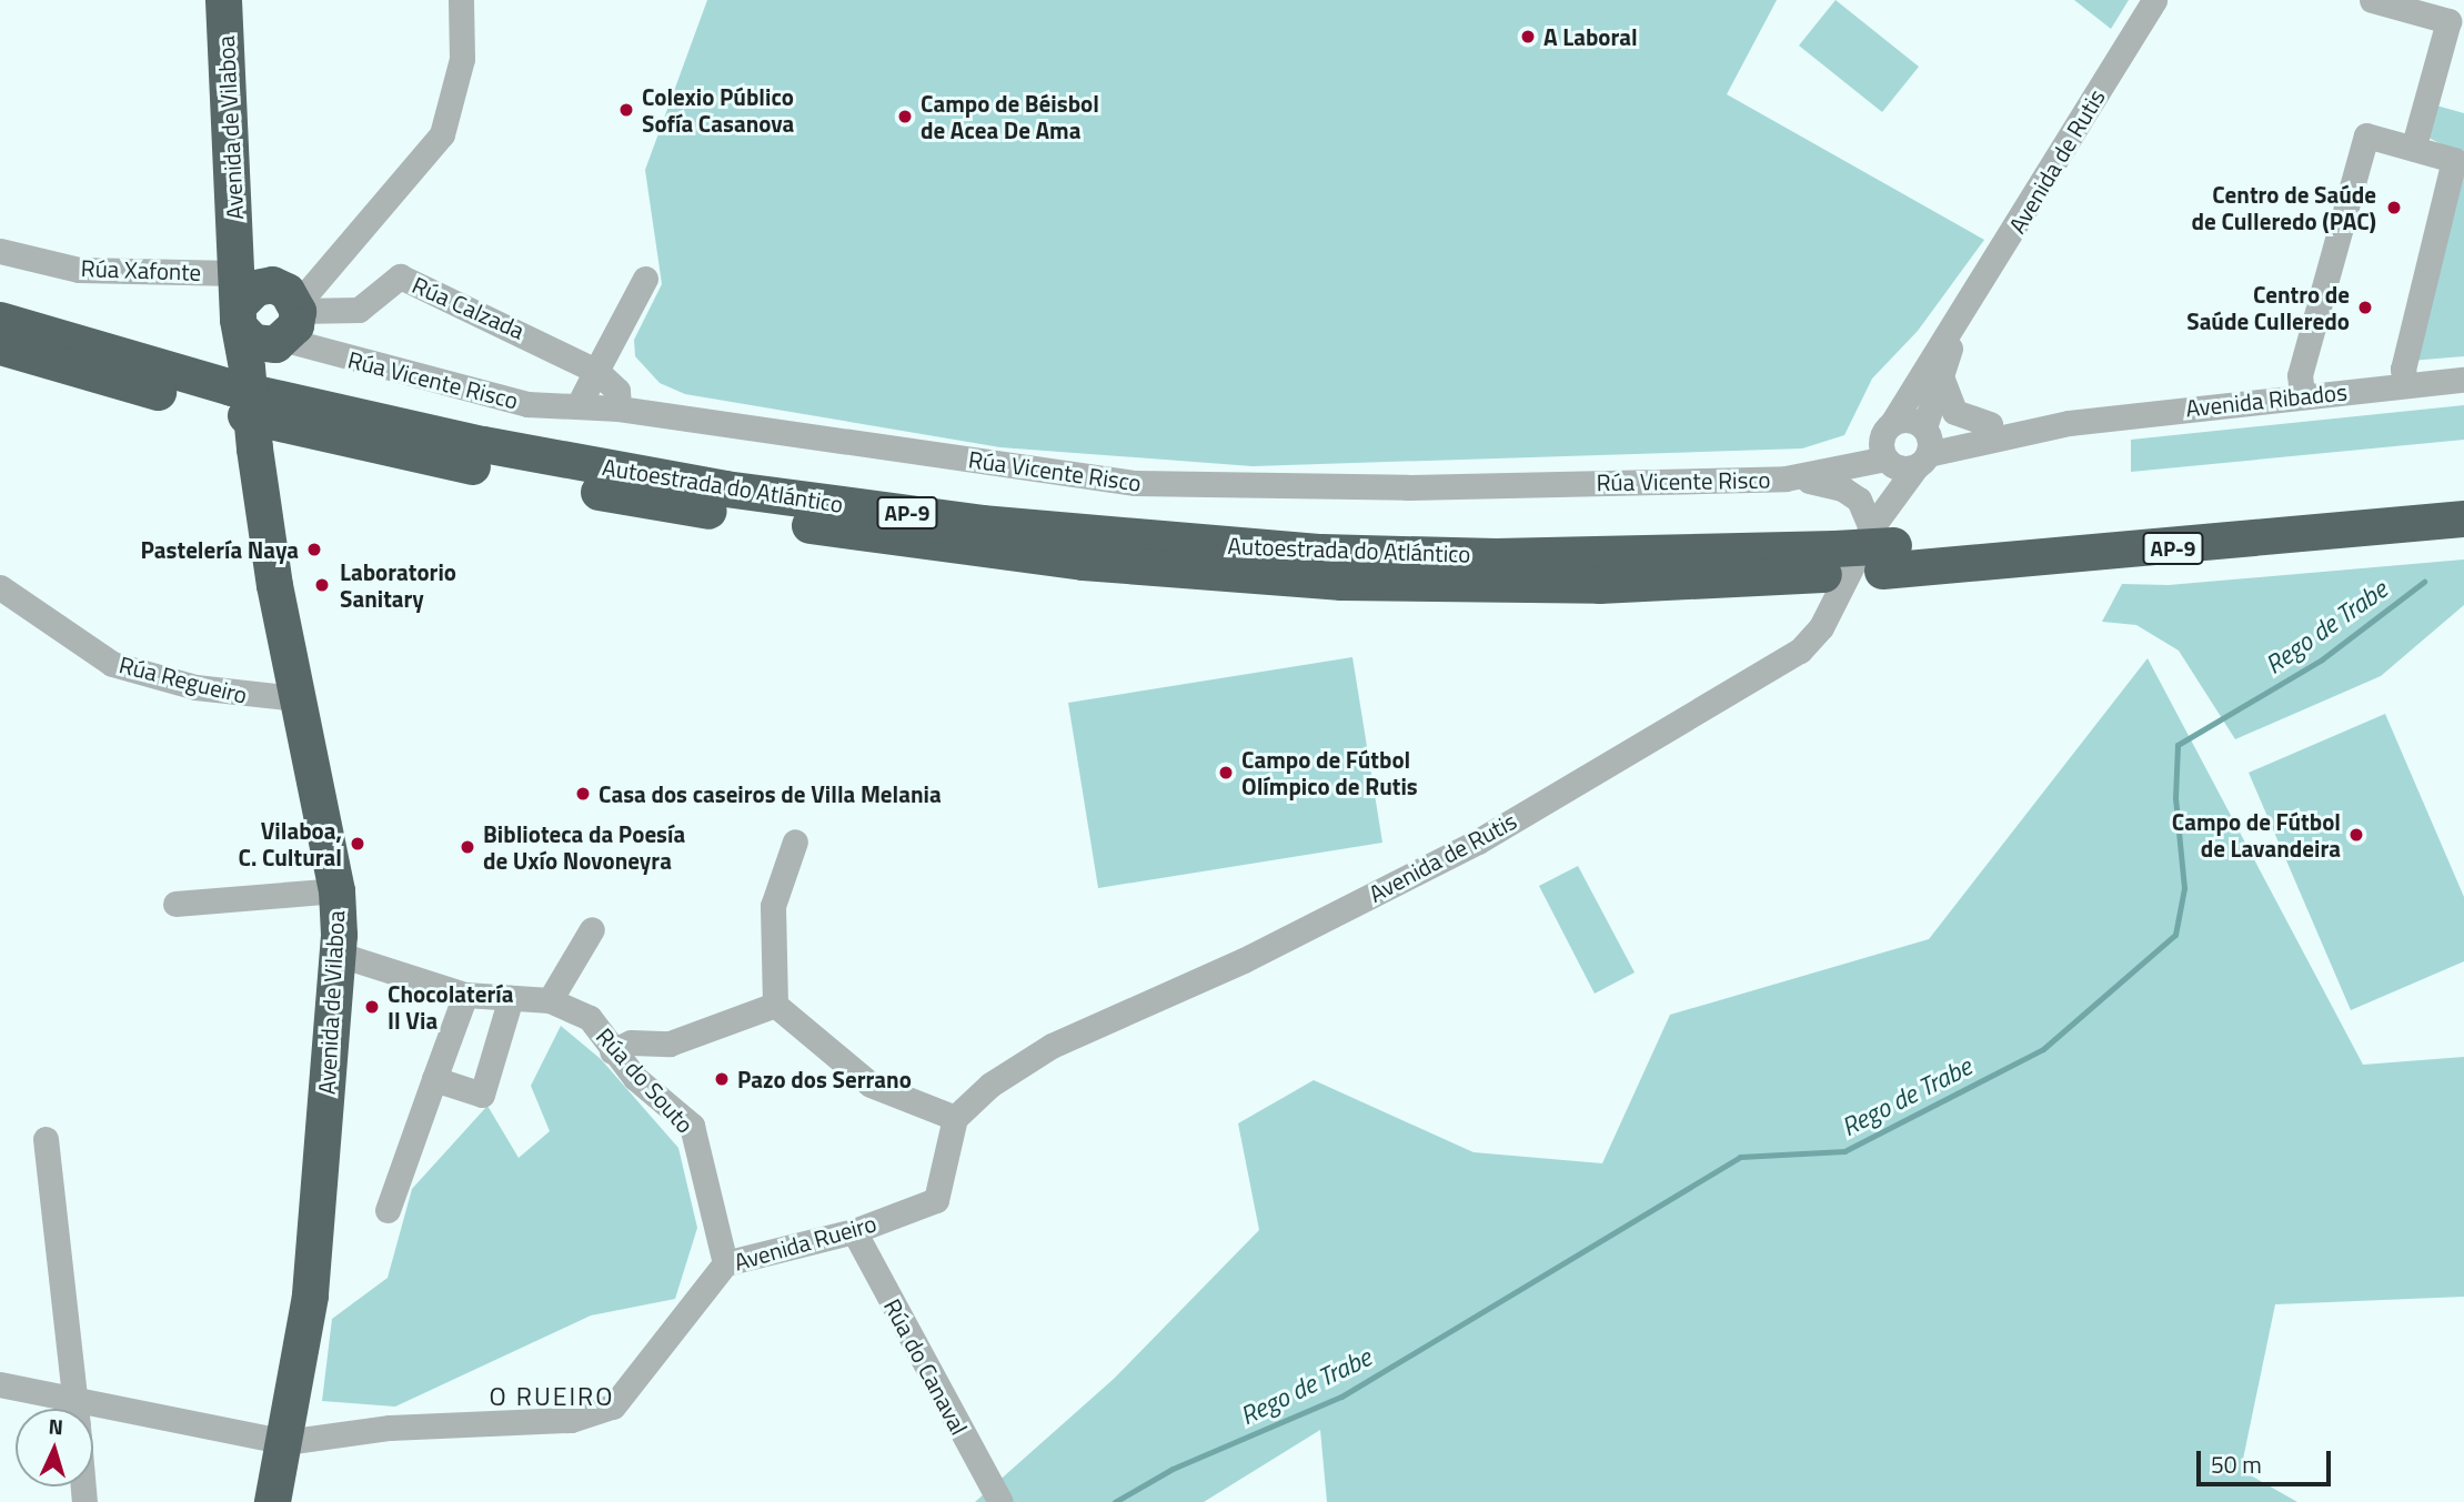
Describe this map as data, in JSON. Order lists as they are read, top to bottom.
{
  "streets": {
    "highway": ["Avenida de Vilaboa", "Autoestrada do Atlántico", "AP-9"],
    "street": [
      "Avenida de Rutis",
      "Rúa Xafonte",
      "Rúa Calzada",
      "Rúa Vicente Risco",
      "Avenida Ribados",
      "Rúa Regueiro",
      "Rúa do Souto",
      "Avenida Rueiro",
      "Rúa do Canaval"
    ]
  },
  "crossings": [
    ["Avenida de Vilaboa", "Rúa Xafonte"],
    ["Avenida de Vilaboa", "Rúa Calzada"],
    ["Avenida de Vilaboa", "Rúa Vicente Risco"],
    ["Avenida de Vilaboa", "Rúa Regueiro"],
    ["Avenida de Vilaboa", "Rúa do Souto"],
    ["Avenida de Vilaboa", "Avenida Rueiro"],
    ["Avenida de Rutis", "Rúa Vicente Risco"],
    ["Avenida de Rutis", "Avenida Ribados"],
    ["Avenida de Rutis", "AP-9"],
    ["Avenida de Rutis", "Avenida Rueiro"],
    ["Rúa Xafonte", "Rúa Calzada"],
    ["Rúa Xafonte", "Rúa Vicente Risco"],
    ["Rúa Calzada", "Rúa Vicente Risco"],
    ["Autoestrada do Atlántico", "AP-9"],
    ["Rúa do Souto", "Avenida Rueiro"],
    ["Avenida Rueiro", "Rúa do Canaval"]
  ],
  "districts": ["O RUEIRO"],
  "water": ["Rego de Trabe"],
  "places": [
    "A Laboral",
    "Colexio Público Sofía Casanova",
    "Campo de Béisbol de Acea De Ama",
    "Centro de Saúde de Culleredo (PAC)",
    "Centro de Saúde Culleredo",
    "Pastelería Naya",
    "Laboratorio Sanitary",
    "Campo de Fútbol Olímpico de Rutis",
    "Casa dos caseiros de Villa Melania",
    "Campo de Fútbol de Lavandeira",
    "Vilaboa, C. Cultural",
    "Biblioteca da Poesía de Uxío Novoneyra",
    "Chocolatería Il Via",
    "Pazo dos Serrano"
  ],
  "scale_bar": "50 m",
  "north": "top"
}
